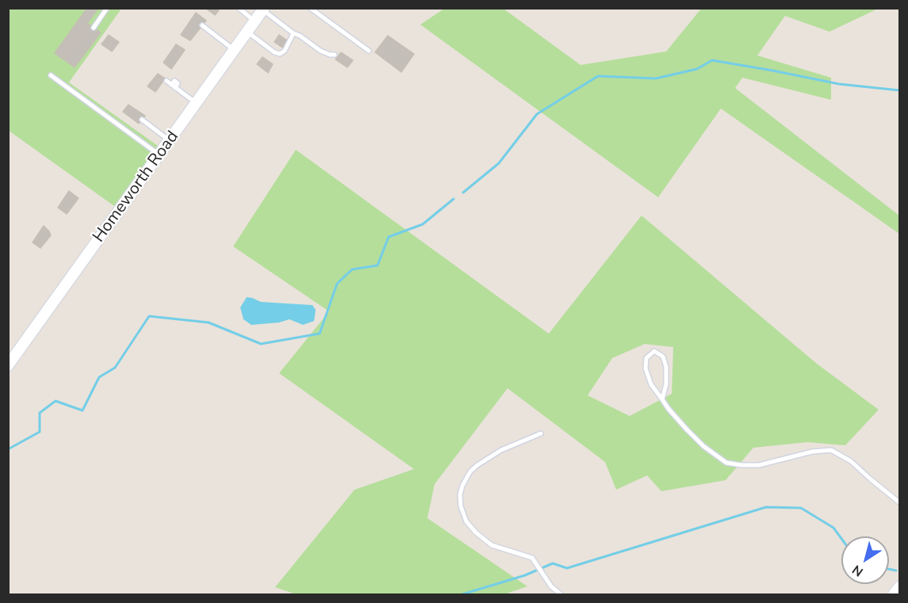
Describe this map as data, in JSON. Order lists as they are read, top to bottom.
{
  "streets": {
    "street": ["Homeworth Road"]
  },
  "north": "bottom left"
}
